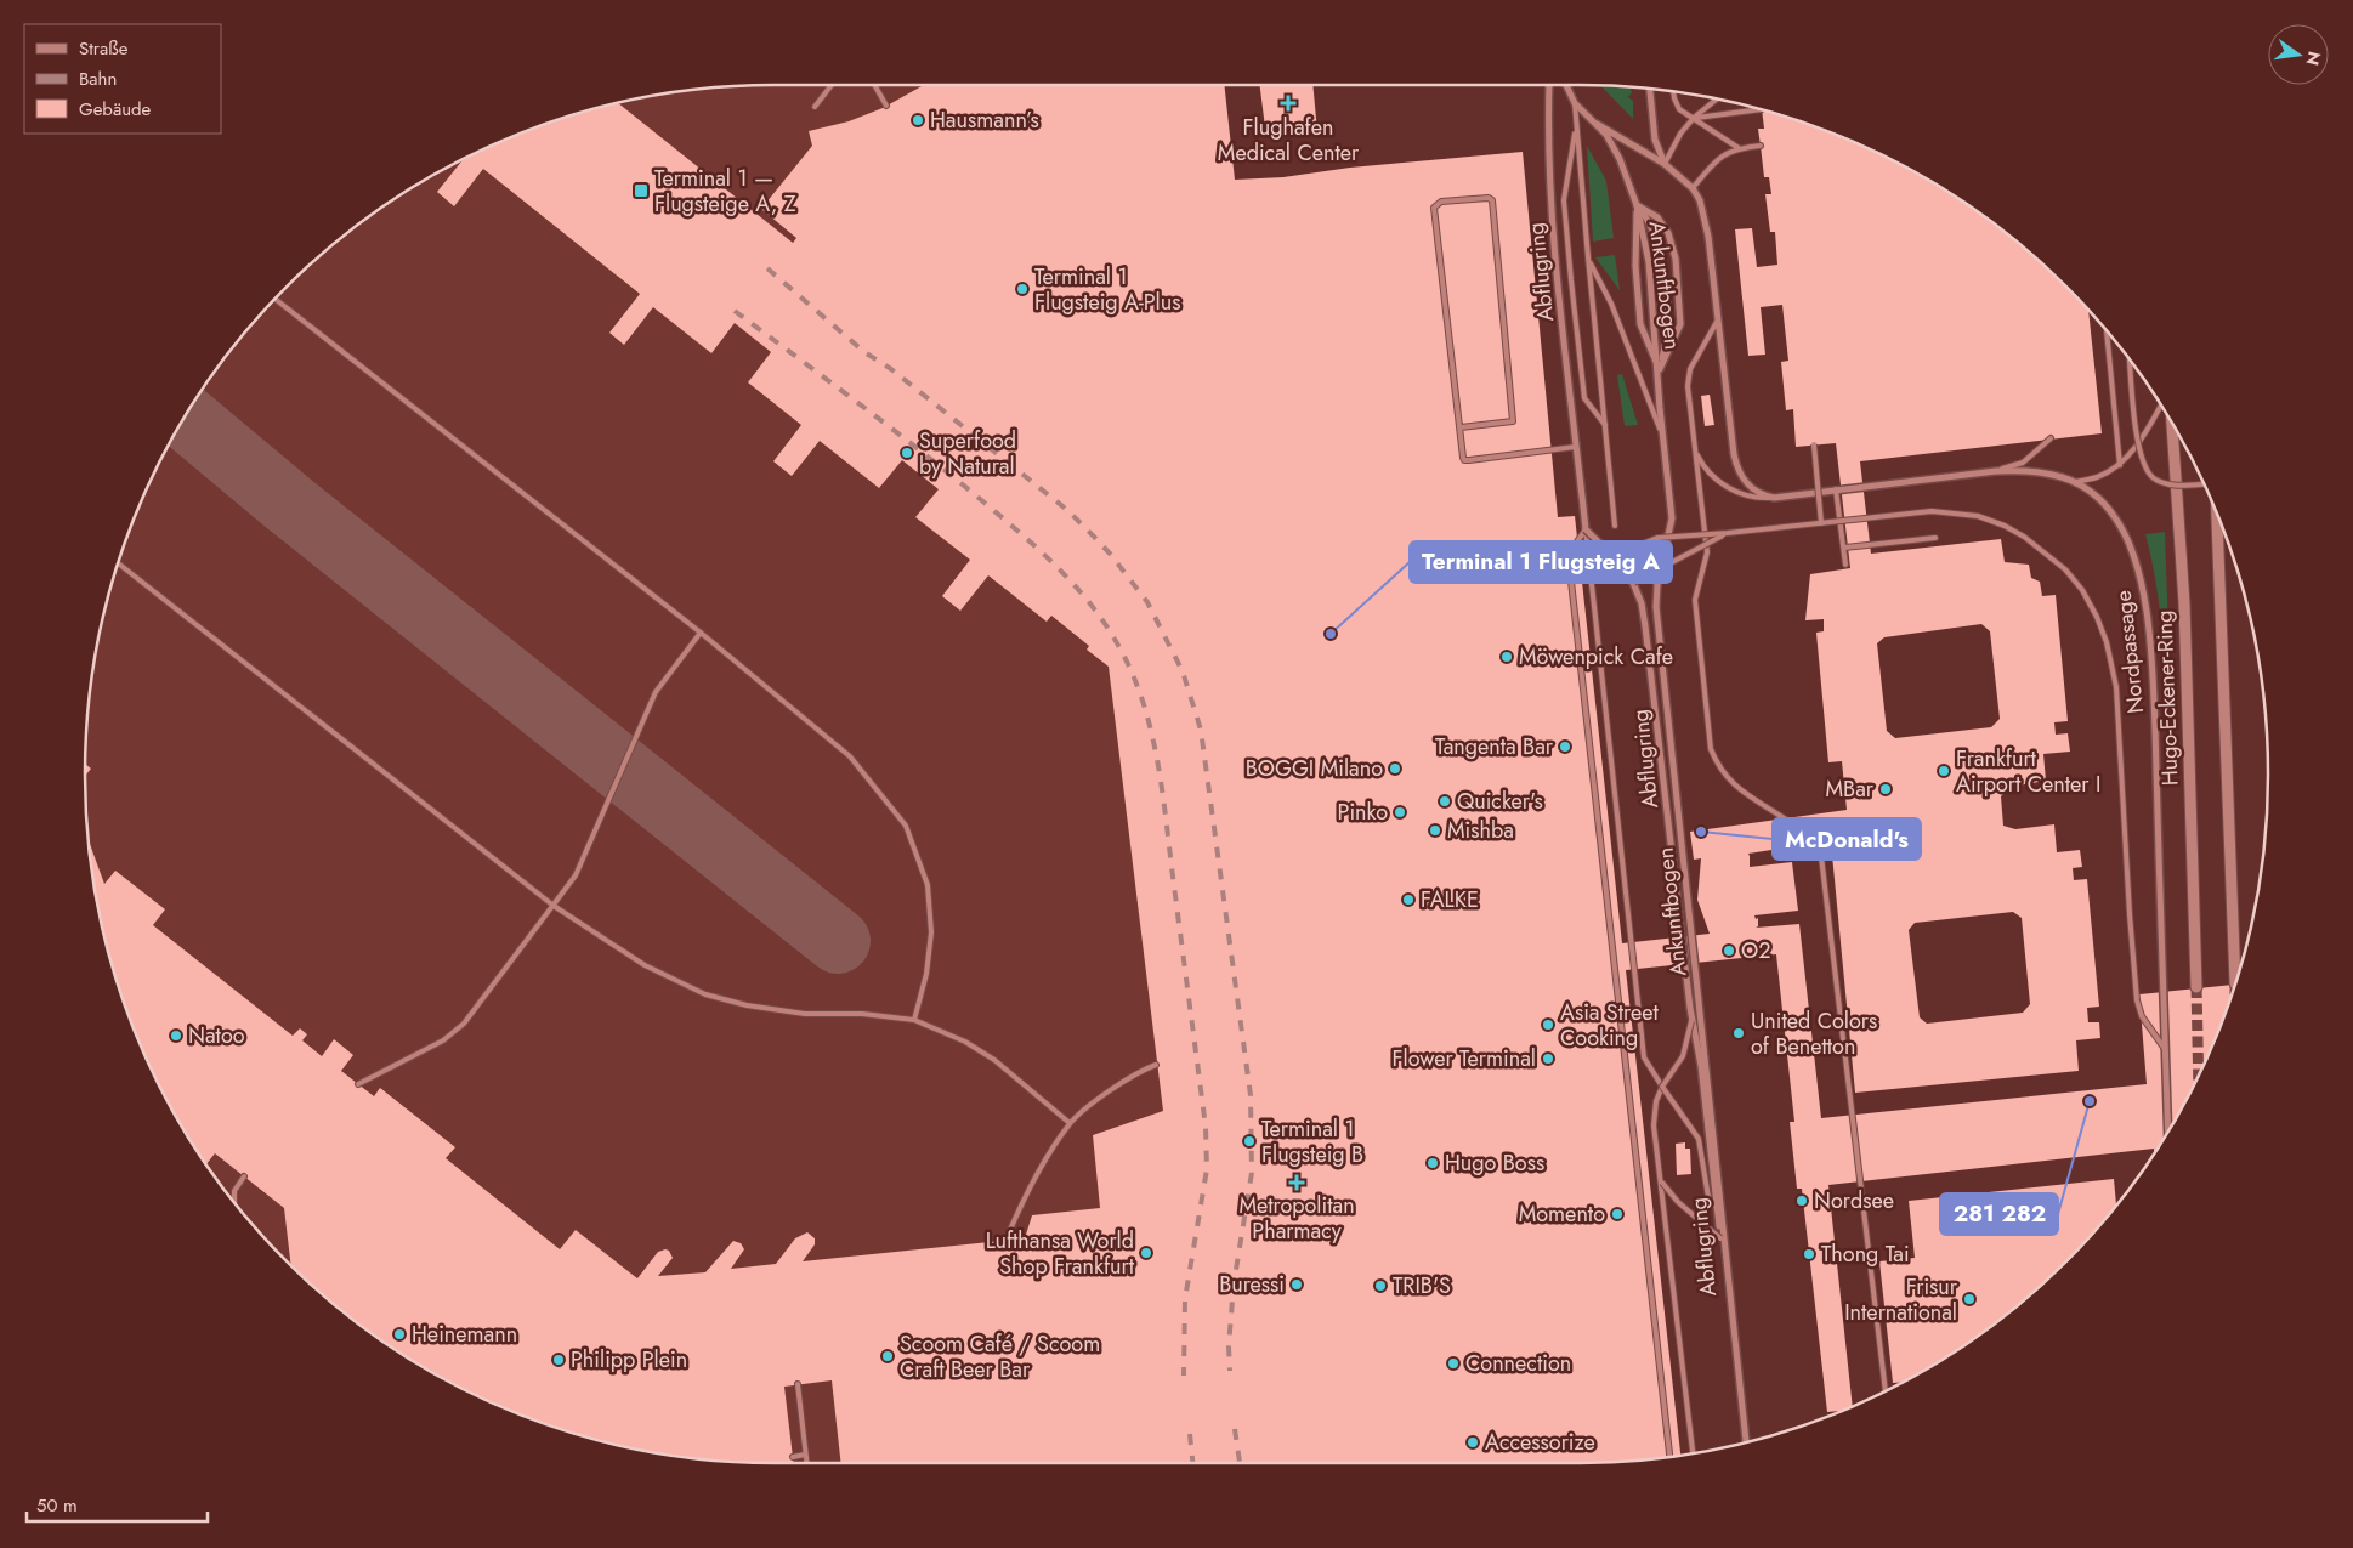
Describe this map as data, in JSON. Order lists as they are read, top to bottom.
{
  "streets": {
    "street": [
      "Abflugring",
      "Ankunftbogen",
      "Nordpassage",
      "Hugo-Eckener-Ring"
    ]
  },
  "places": {
    "health": ["Flughafen Medical Center", "Metropolitan Pharmacy"],
    "other": [
      "Hausmann’s",
      "Terminal 1 Flugsteig A-Plus",
      "Superfood by Natural",
      "Terminal 1 Flugsteig A",
      "Möwenpick Cafe",
      "Tangenta Bar",
      "BOGGI Milano",
      "Frankfurt Airport Center I",
      "MBar",
      "Quicker's",
      "Pinko",
      "Mishba",
      "McDonald's",
      "FALKE",
      "O2",
      "Asia Street Cooking",
      "United Colors of Benetton",
      "Natoo",
      "Flower Terminal",
      "281 282",
      "Terminal 1 Flugsteig B",
      "Hugo Boss",
      "Nordsee",
      "Momento",
      "Lufthansa World Shop Frankfurt",
      "Thong Tai",
      "Buressi",
      "TRIB'S",
      "Frisur International",
      "Heinemann",
      "Scoom Café / Scoom Craft Beer Bar",
      "Philipp Plein",
      "Connection",
      "Accessorize"
    ],
    "transit": ["Terminal 1 — Flugsteige A, Z"]
  },
  "legend": ["Straße", "Bahn", "Gebäude"],
  "scale_bar": "50 m",
  "north": "right"
}
